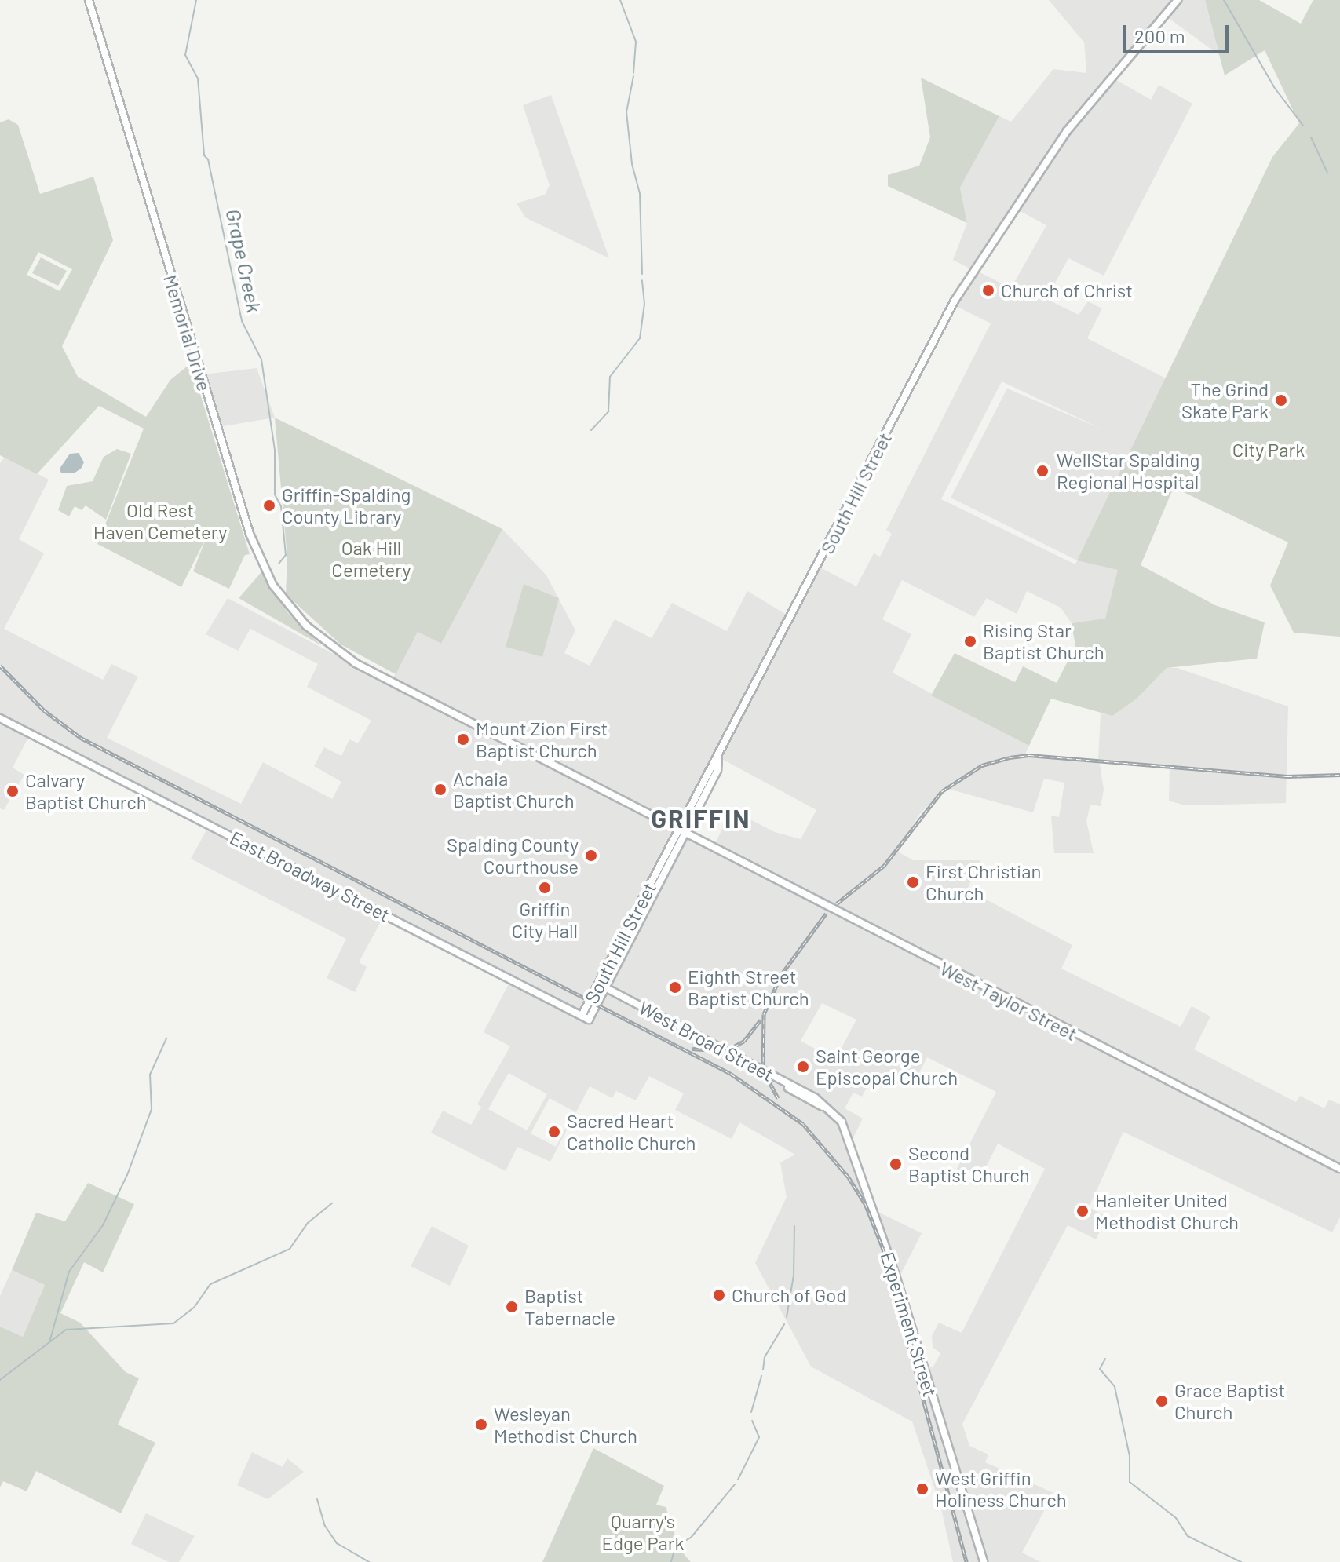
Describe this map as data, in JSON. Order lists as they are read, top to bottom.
{
  "streets": {
    "main road": [
      "Memorial Drive",
      "South Hill Street",
      "East Broadway Street",
      "West Taylor Street",
      "West Broad Street",
      "Experiment Street"
    ]
  },
  "crossings": [
    ["Memorial Drive", "South Hill Street"],
    ["Memorial Drive", "West Taylor Street"],
    ["South Hill Street", "East Broadway Street"],
    ["South Hill Street", "West Taylor Street"],
    ["South Hill Street", "West Broad Street"],
    ["West Broad Street", "Experiment Street"]
  ],
  "districts": ["GRIFFIN"],
  "water": ["Grape Creek"],
  "parks": [
    "City Park",
    "Old Rest Haven Cemetery",
    "Oak Hill Cemetery",
    "Quarry's Edge Park"
  ],
  "places": [
    "Church of Christ",
    "The Grind Skate Park",
    "WellStar Spalding Regional Hospital",
    "Griffin-Spalding County Library",
    "Rising Star Baptist Church",
    "Mount Zion First Baptist Church",
    "Achaia Baptist Church",
    "Calvary Baptist Church",
    "Spalding County Courthouse",
    "First Christian Church",
    "Griffin City Hall",
    "Eighth Street Baptist Church",
    "Saint George Episcopal Church",
    "Sacred Heart Catholic Church",
    "Second Baptist Church",
    "Hanleiter United Methodist Church",
    "Church of God",
    "Baptist Tabernacle",
    "Grace Baptist Church",
    "Wesleyan Methodist Church",
    "West Griffin Holiness Church"
  ],
  "scale_bar": "200 m"
}
